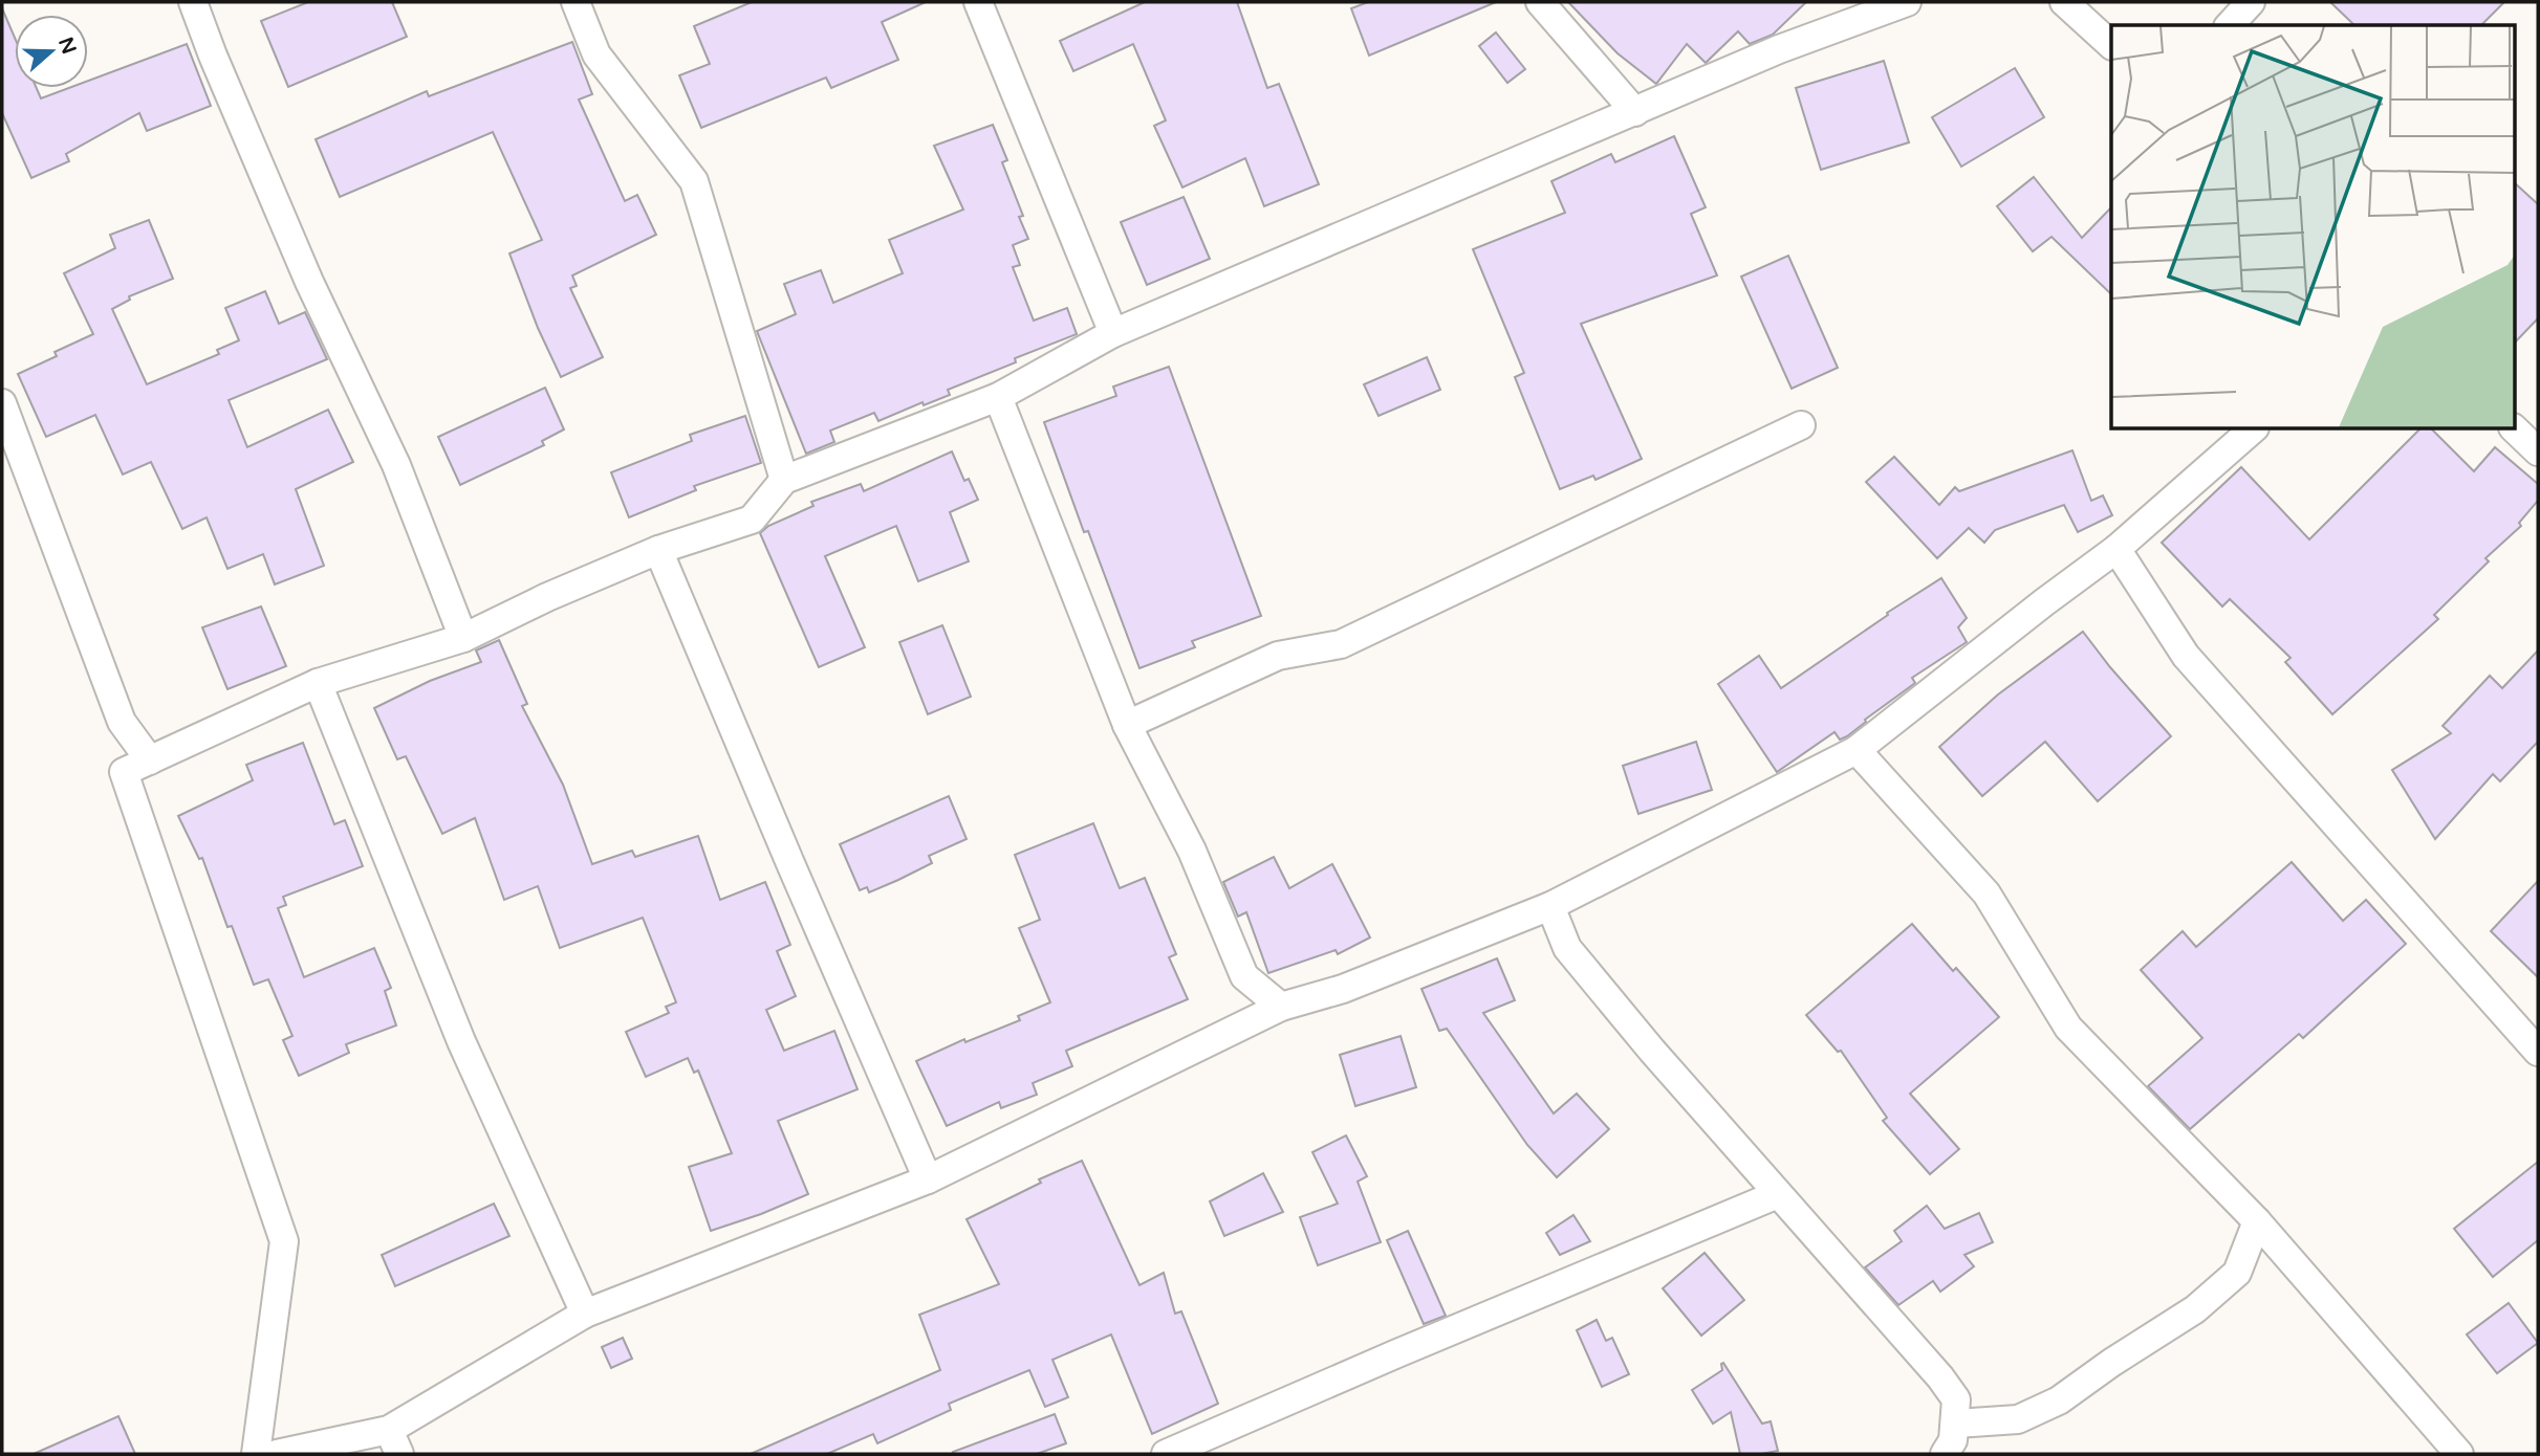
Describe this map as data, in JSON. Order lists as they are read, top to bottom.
{
  "north": "right"
}
